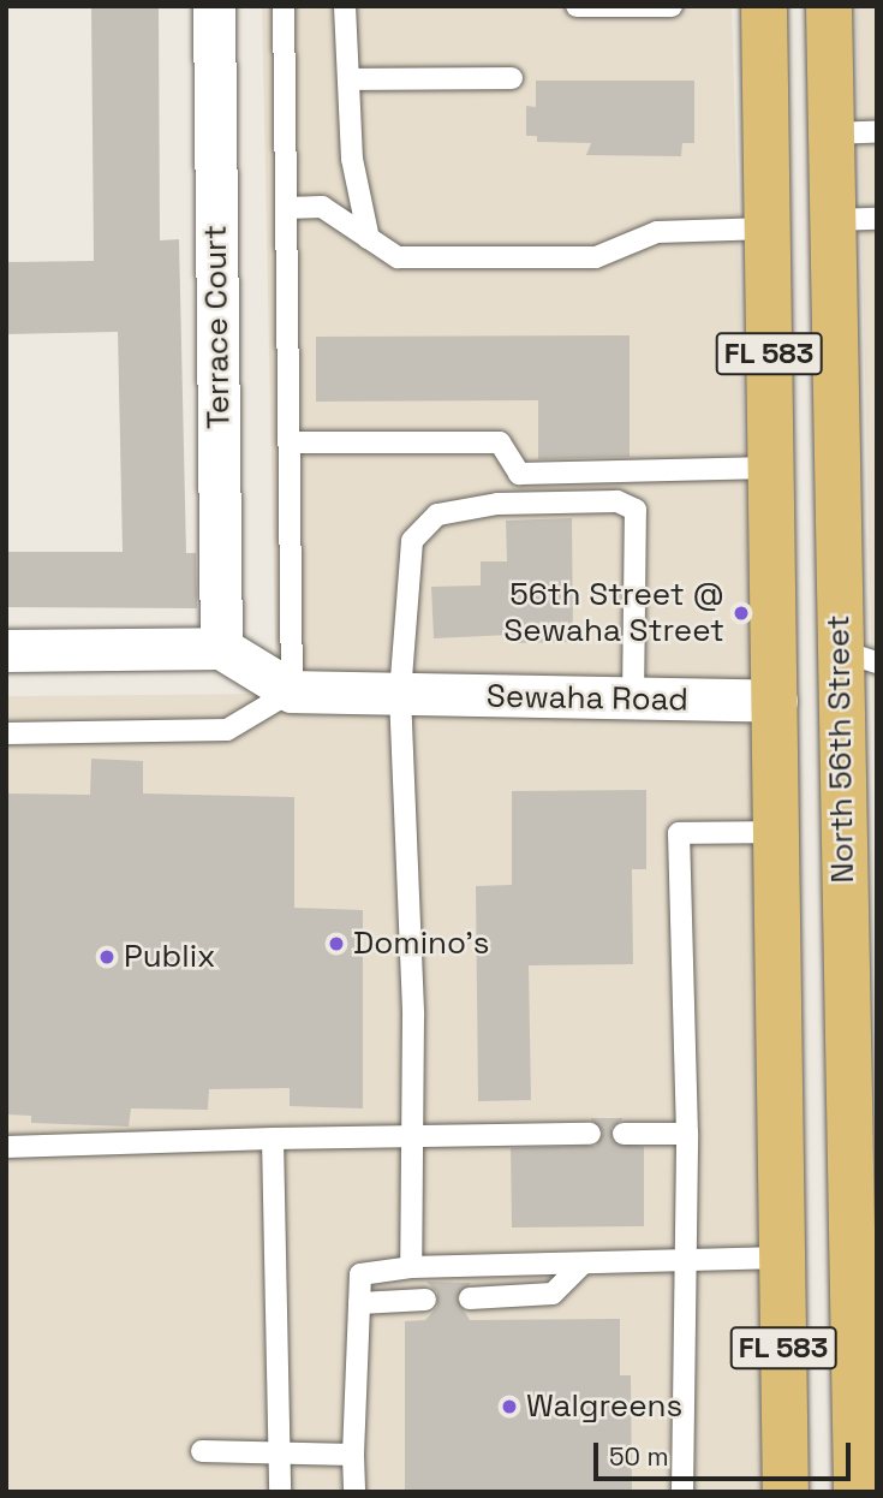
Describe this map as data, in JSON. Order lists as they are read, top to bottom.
{
  "streets": {
    "main road": ["FL 583", "North 56th Street"],
    "street": ["Terrace Court", "Sewaha Road"]
  },
  "crossings": [
    ["Sewaha Road", "North 56th Street"]
  ],
  "places": [
    "56th Street @ Sewaha Street",
    "Domino's",
    "Publix",
    "Walgreens"
  ],
  "scale_bar": "50 m"
}
